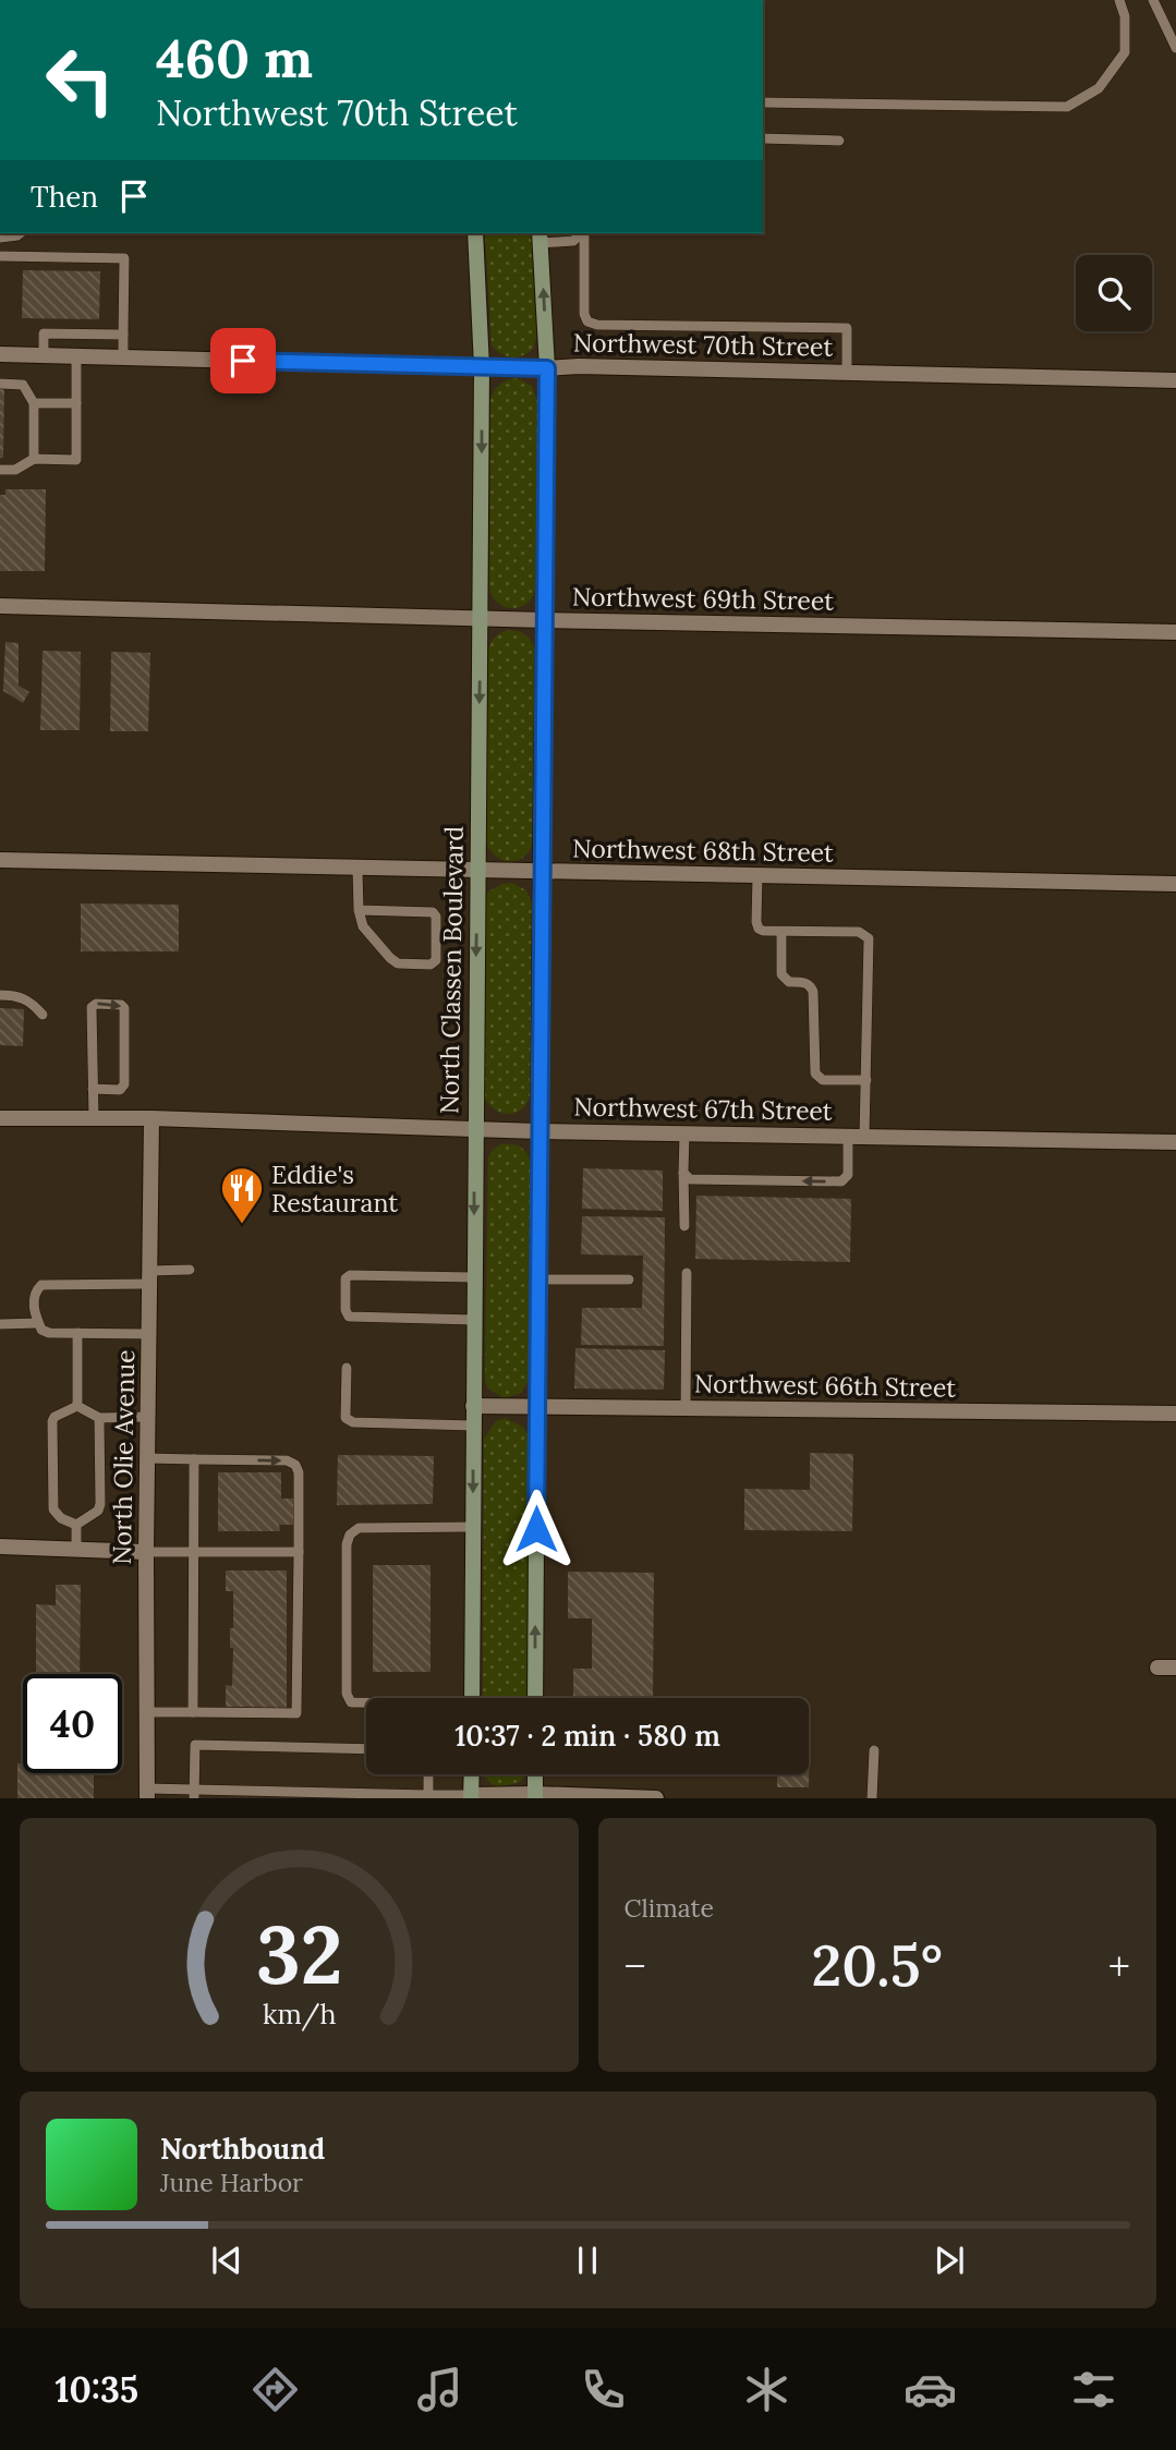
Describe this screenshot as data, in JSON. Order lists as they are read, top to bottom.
{
  "streets": {
    "street": [
      "Northwest 70th Street",
      "Northwest 69th Street",
      "Northwest 68th Street",
      "North Classen Boulevard",
      "Northwest 67th Street",
      "Northwest 66th Street",
      "North Olie Avenue"
    ]
  },
  "crossings": [
    ["Northwest 70th Street", "North Classen Boulevard"],
    ["Northwest 69th Street", "North Classen Boulevard"],
    ["Northwest 68th Street", "North Classen Boulevard"],
    ["North Classen Boulevard", "Northwest 67th Street"],
    ["North Classen Boulevard", "Northwest 66th Street"],
    ["Northwest 67th Street", "North Olie Avenue"]
  ],
  "places": {
    "restaurant": ["Eddie's Restaurant"]
  },
  "page": {
    "turn": ["460 m", "Northwest 70th Street"],
    "then": "Then",
    "limit": "40",
    "trip": "10:37 · 2 min · 580 m",
    "tile": "Climate",
    "heat": ["−", "20.5°", "+"],
    "song": ["Northbound", "June Harbor"],
    "tabs": "10:35",
    "gauge": ["32", "km/h"]
  }
}
